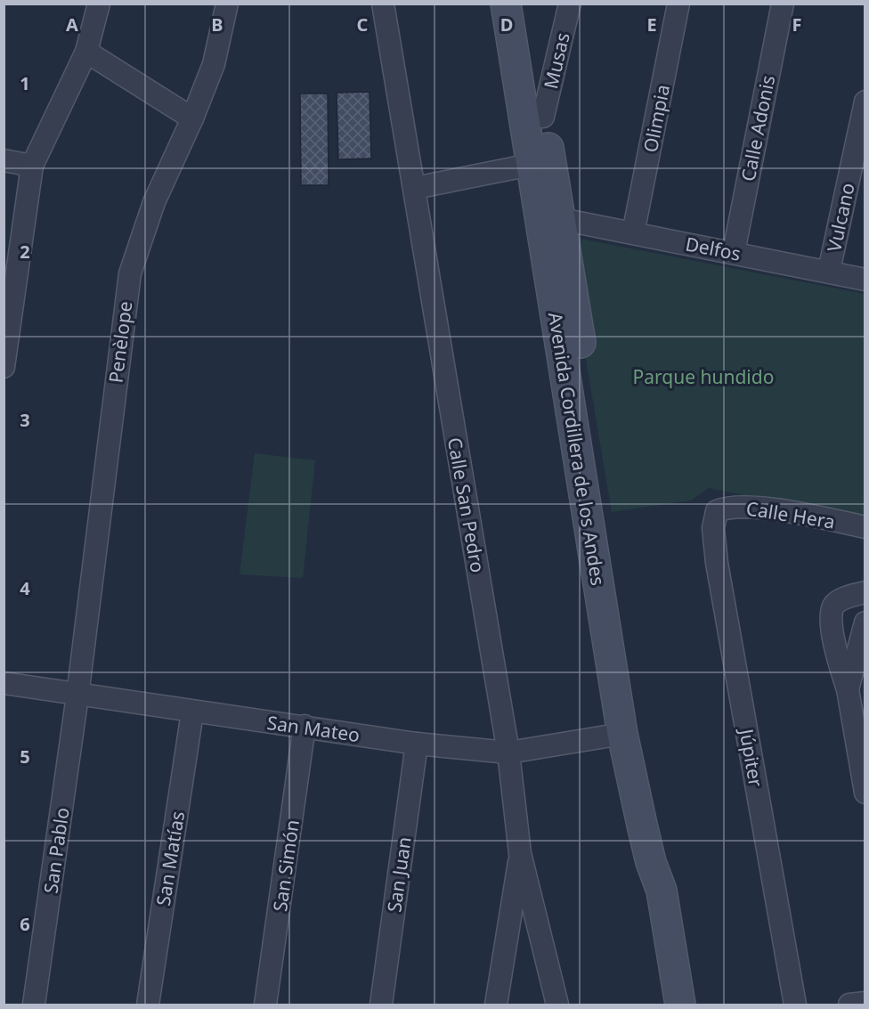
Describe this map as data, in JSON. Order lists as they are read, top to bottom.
{
  "streets": {
    "street": [
      "Musas",
      "Olimpia",
      "Calle Adonis",
      "Vulcano",
      "Delfos",
      "Penèlope",
      "Avenida Cordillera de los Andes",
      "Calle San Pedro",
      "Calle Hera",
      "San Mateo",
      "Júpiter",
      "San Pablo",
      "San Matías",
      "San Simón",
      "San Juan"
    ]
  },
  "crossings": [
    ["Musas", "Avenida Cordillera de los Andes"],
    ["Olimpia", "Delfos"],
    ["Calle Adonis", "Delfos"],
    ["Vulcano", "Delfos"],
    ["Delfos", "Avenida Cordillera de los Andes"],
    ["Penèlope", "San Mateo"],
    ["Penèlope", "San Pablo"],
    ["Avenida Cordillera de los Andes", "San Mateo"],
    ["Calle San Pedro", "San Mateo"],
    ["Calle Hera", "Júpiter"],
    ["San Mateo", "San Pablo"],
    ["San Mateo", "San Matías"],
    ["San Mateo", "San Simón"],
    ["San Mateo", "San Juan"]
  ],
  "parks": ["Parque hundido"],
  "grid": {
    "columns": [
      "A",
      "B",
      "C",
      "D",
      "E",
      "F"
    ],
    "rows": [
      "1",
      "2",
      "3",
      "4",
      "5",
      "6"
    ]
  }
}
